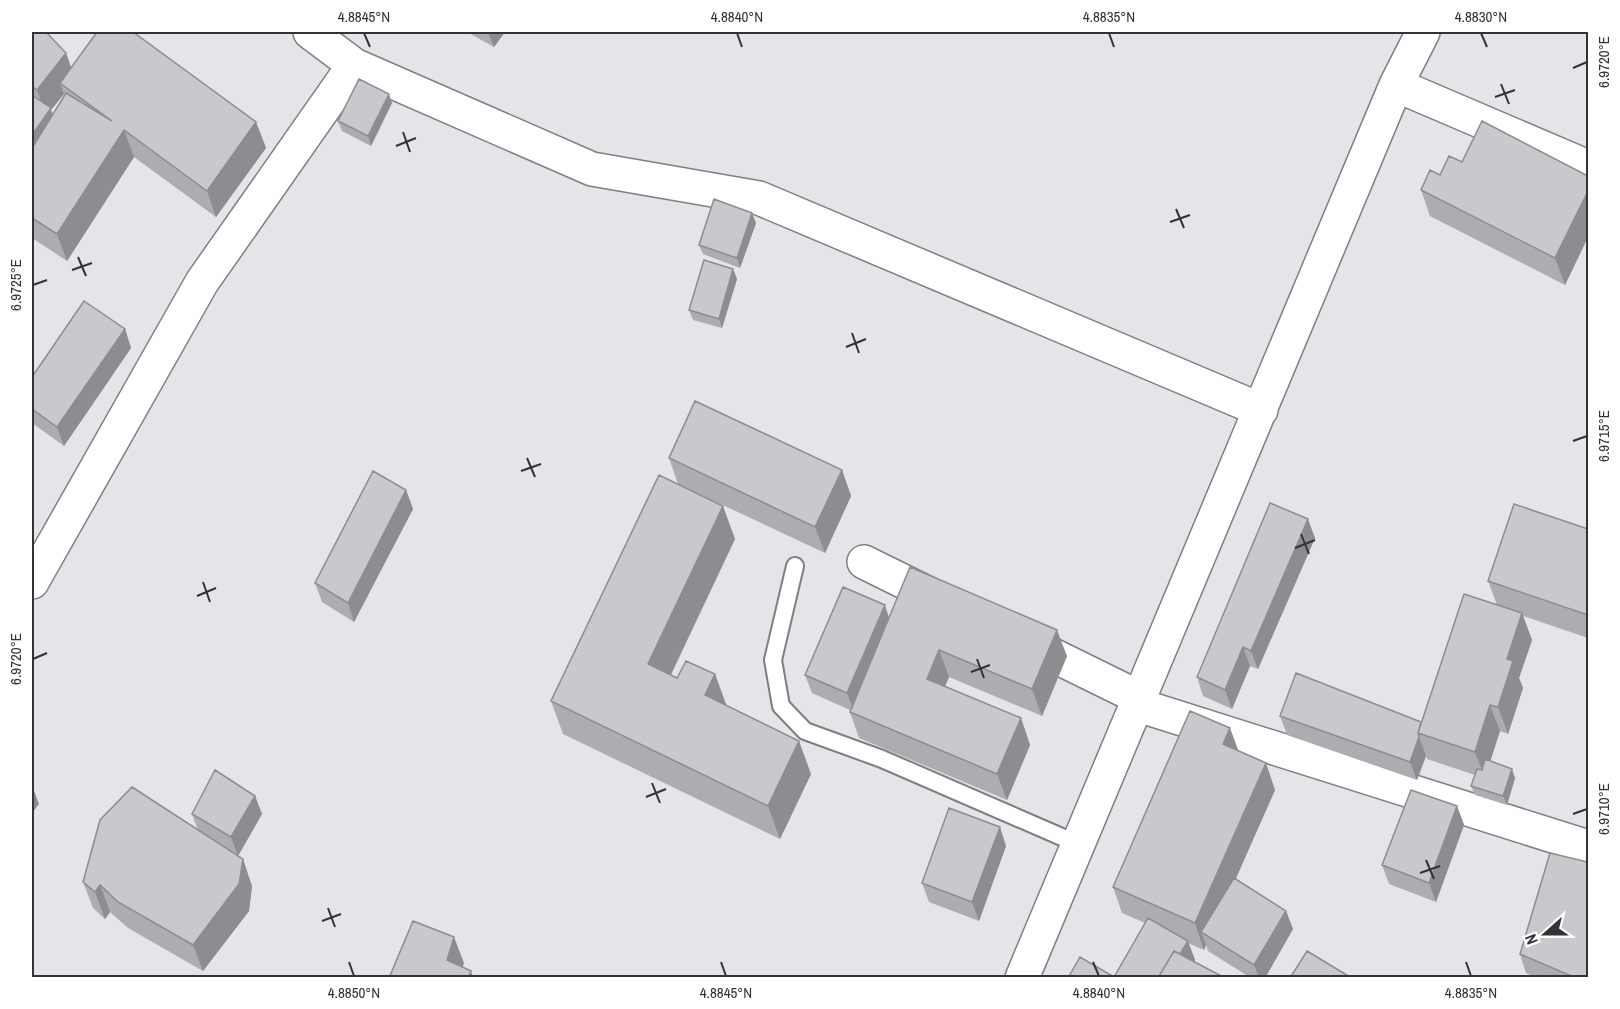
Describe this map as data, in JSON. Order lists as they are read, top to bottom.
{
  "north": "left",
  "coordinates": [
    "4.8845°N",
    "4.8840°N",
    "4.8835°N",
    "4.8830°N",
    "6.9720°E",
    "6.9725°E",
    "6.9715°E",
    "6.9710°E",
    "4.8850°N"
  ]
}
